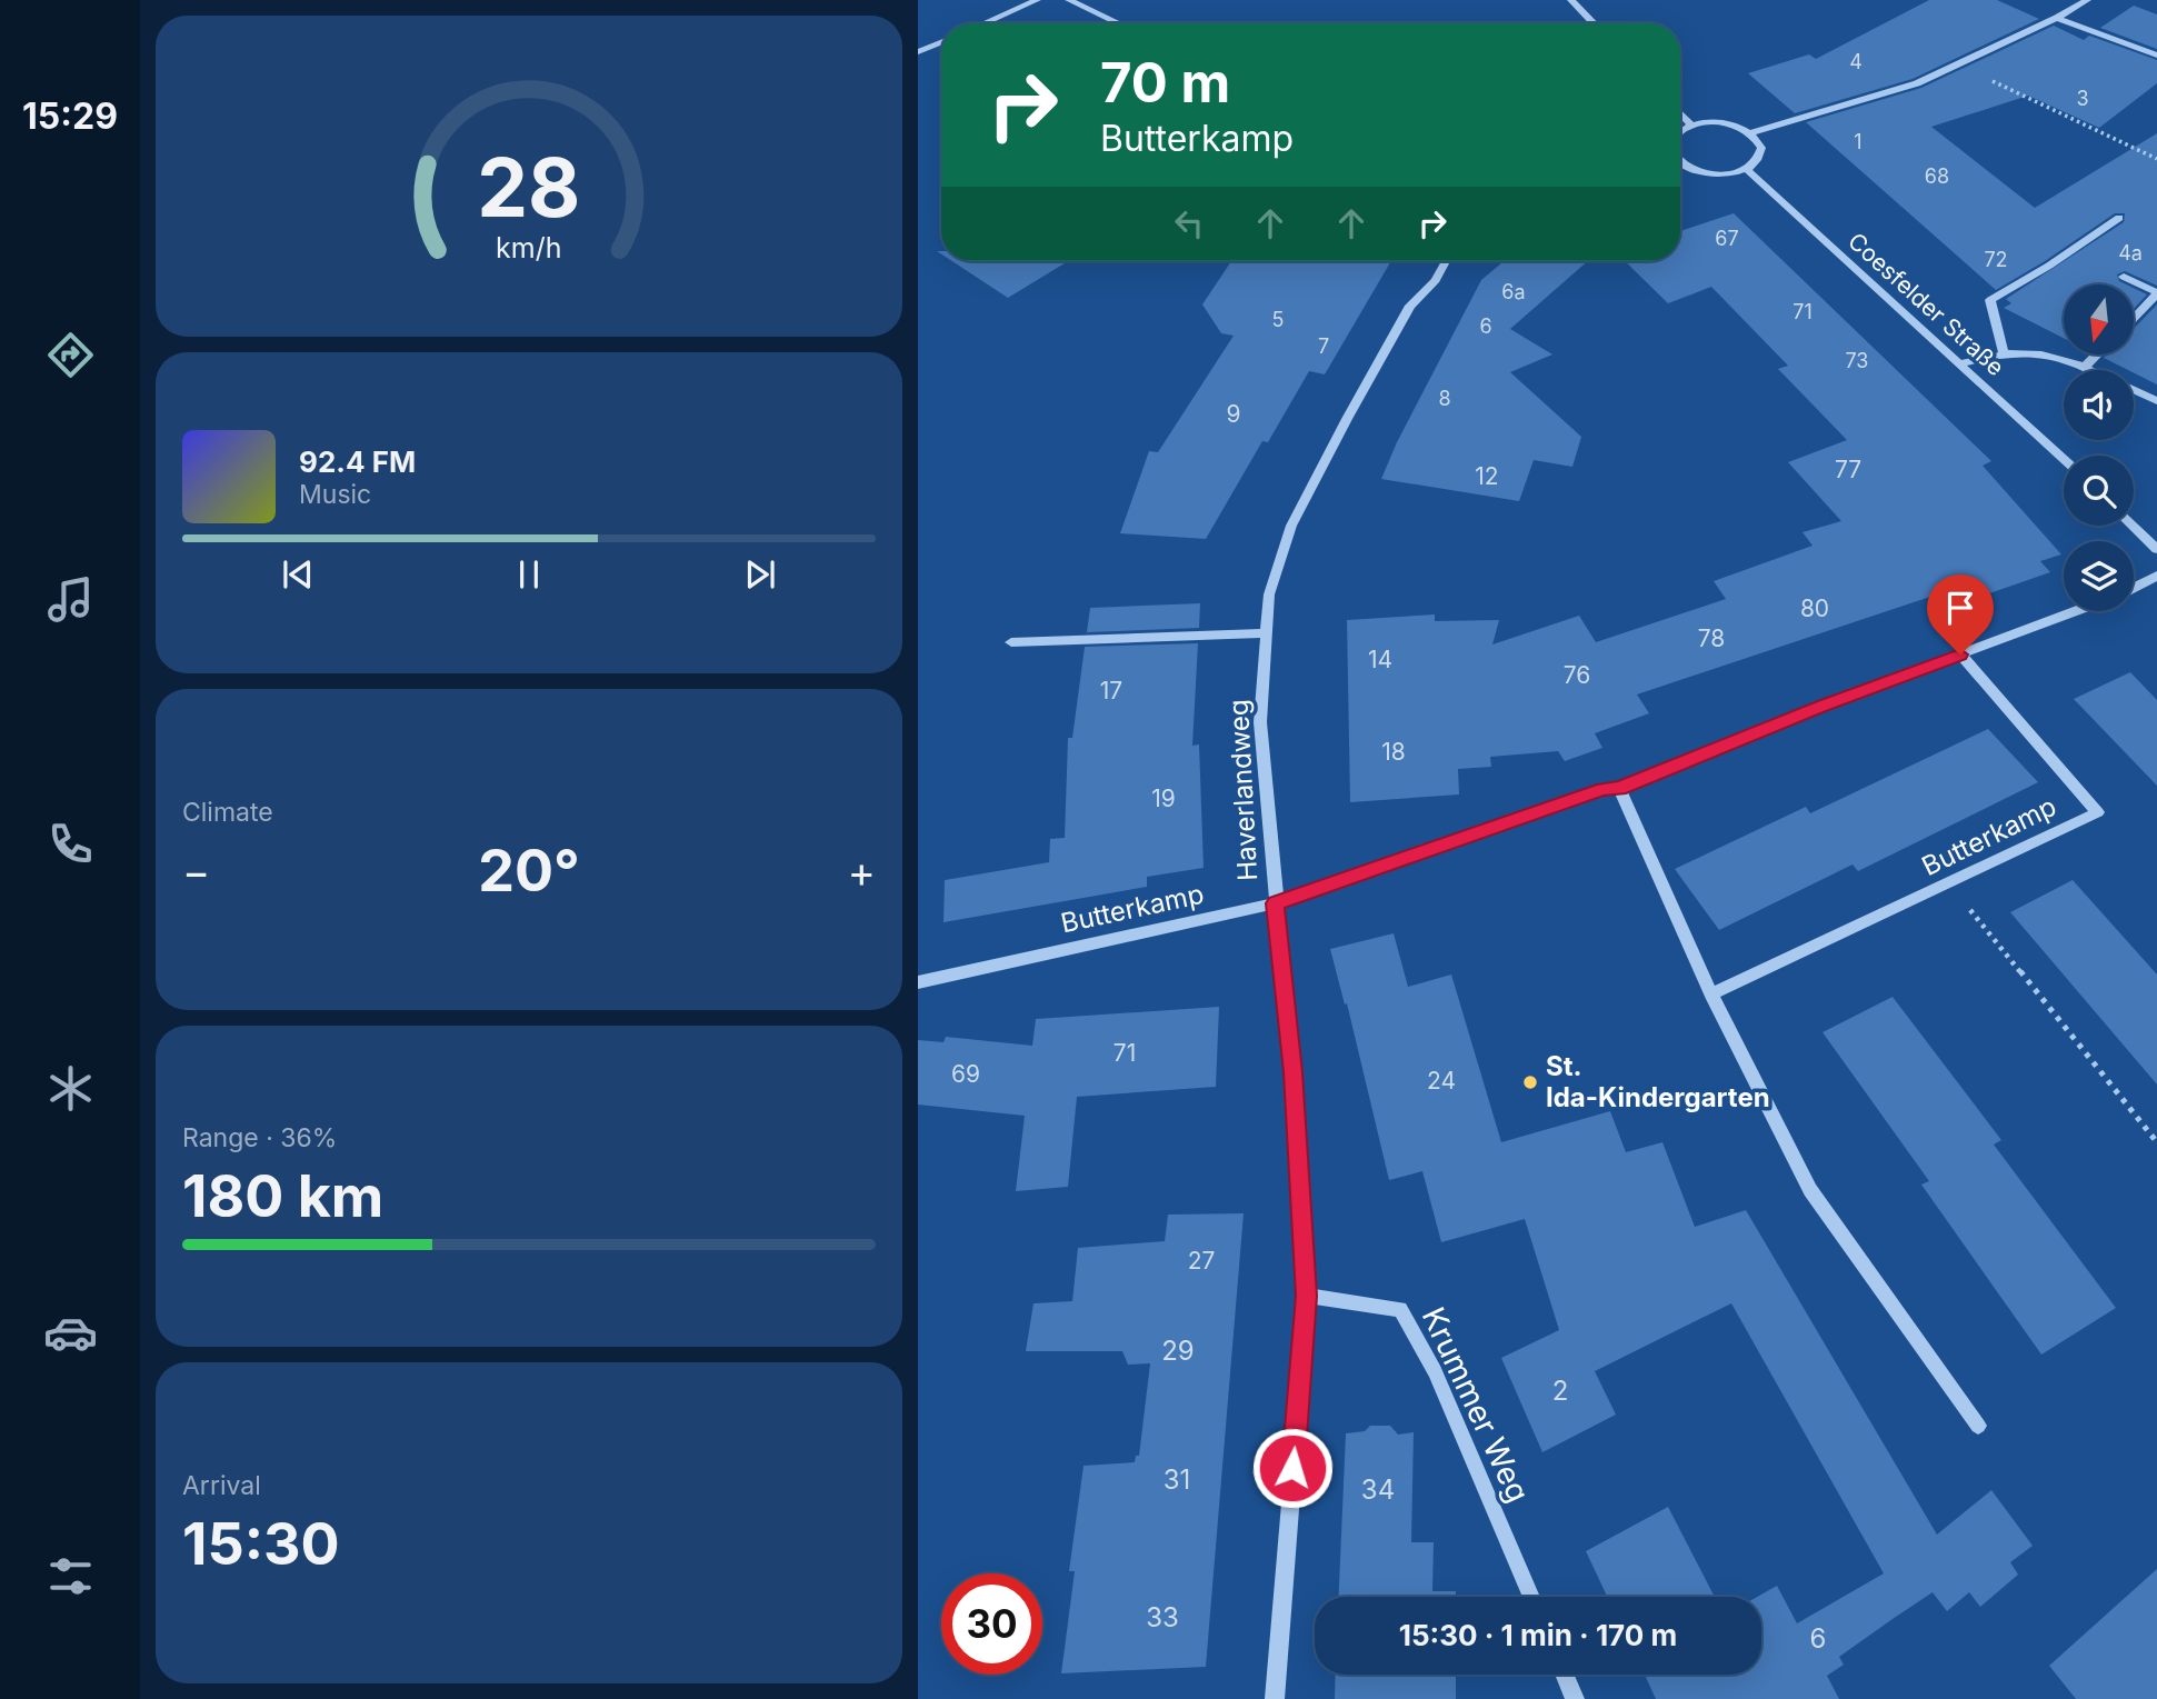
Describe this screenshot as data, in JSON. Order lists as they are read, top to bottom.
{
  "streets": {
    "street": [
      "Coesfelder Straße",
      "Haverlandweg",
      "Butterkamp",
      "Krummer Weg"
    ]
  },
  "crossings": [
    ["Haverlandweg", "Butterkamp"],
    ["Haverlandweg", "Krummer Weg"]
  ],
  "places": ["St. Ida-Kindergarten"],
  "house_numbers": [
    "4",
    "3",
    "1",
    "68",
    "67",
    "4a",
    "72",
    "6a",
    "71",
    "5",
    "6",
    "7",
    "73",
    "8",
    "9",
    "77",
    "12",
    "80",
    "78",
    "14",
    "76",
    "17",
    "18",
    "19",
    "71",
    "69",
    "24",
    "27",
    "29",
    "2",
    "31",
    "34",
    "33",
    "6"
  ],
  "north": "bottom",
  "page": {
    "tabs": "15:29",
    "turn": ["70 m", "Butterkamp"],
    "song": ["92.4 FM", "Music"],
    "tile": [
      "Climate",
      ["Range · 36%", "180 km"],
      ["Arrival", "15:30"]
    ],
    "heat": ["−", "20°", "+"],
    "limit": "30",
    "trip": "15:30 · 1 min · 170 m",
    "gauge": ["28", "km/h"]
  }
}
